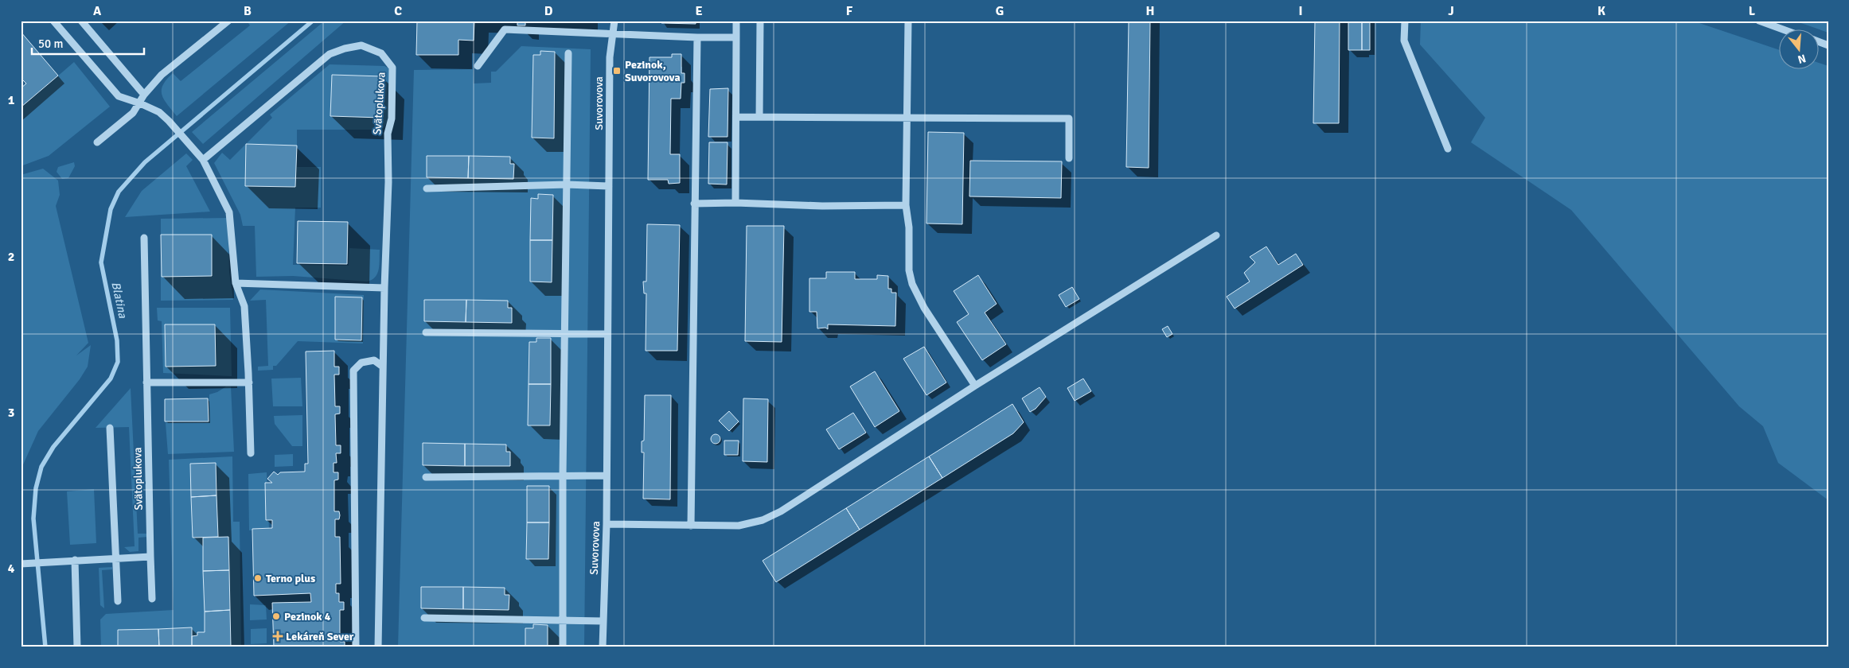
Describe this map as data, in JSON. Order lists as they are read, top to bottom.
{
  "streets": {
    "street": ["Svätoplukova", "Suvorovova"]
  },
  "water": ["Blatina"],
  "places": {
    "transit": ["Pezinok, Suvorovova"],
    "other": ["Terno plus", "Pezinok 4"],
    "health": ["Lekáreň Sever"]
  },
  "scale_bar": "50 m",
  "north": "bottom",
  "grid": {
    "columns": [
      "A",
      "B",
      "C",
      "D",
      "E",
      "F",
      "G",
      "H",
      "I",
      "J",
      "K",
      "L"
    ],
    "rows": [
      "1",
      "2",
      "3",
      "4"
    ]
  }
}
